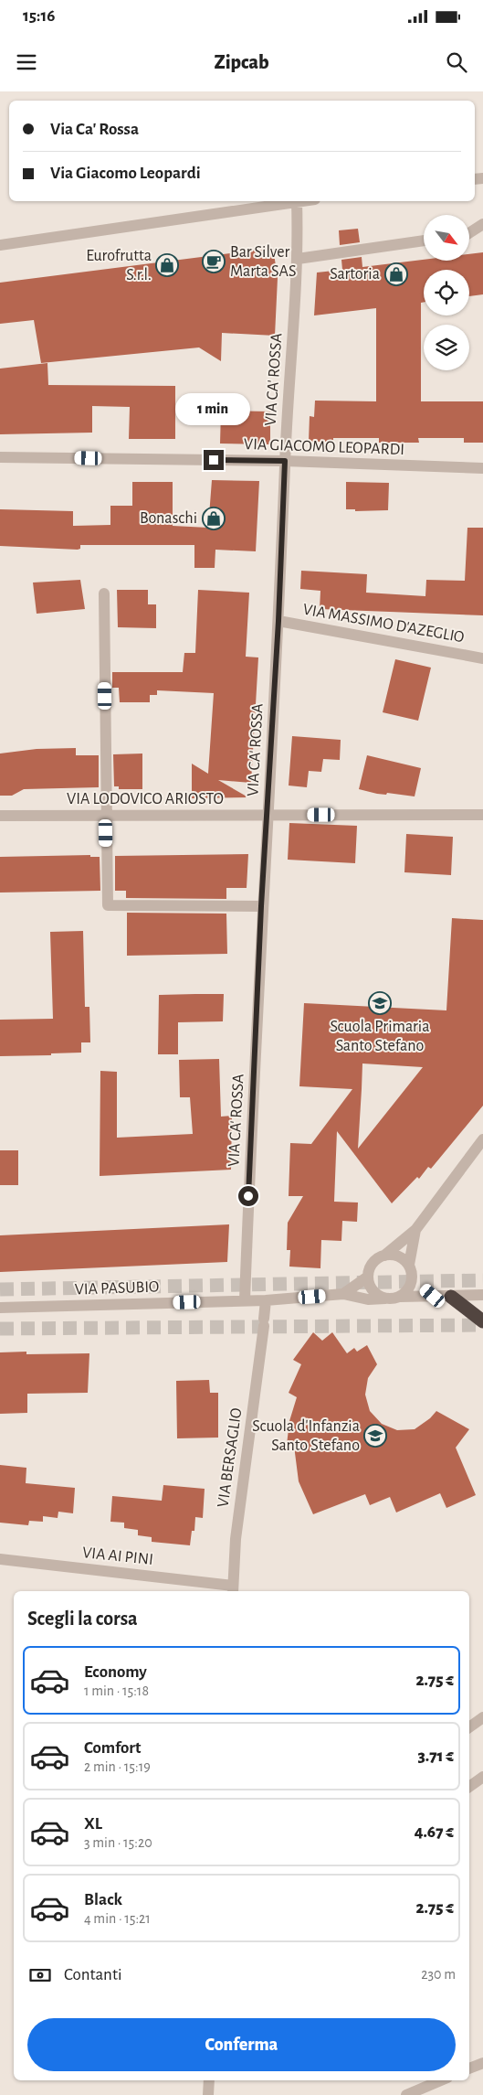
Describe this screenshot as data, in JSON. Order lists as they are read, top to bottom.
{
  "streets": {
    "street": [
      "VIA CA' ROSSA",
      "VIA GIACOMO LEOPARDI",
      "VIA MASSIMO D'AZEGLIO",
      "VIA LODOVICO ARIOSTO",
      "VIA PASUBIO",
      "VIA BERSAGLIO",
      "VIA AI PINI"
    ]
  },
  "crossings": [
    ["VIA CA' ROSSA", "VIA GIACOMO LEOPARDI"],
    ["VIA CA' ROSSA", "VIA MASSIMO D'AZEGLIO"],
    ["VIA CA' ROSSA", "VIA LODOVICO ARIOSTO"],
    ["VIA CA' ROSSA", "VIA PASUBIO"],
    ["VIA PASUBIO", "VIA BERSAGLIO"],
    ["VIA BERSAGLIO", "VIA AI PINI"]
  ],
  "places": {
    "cafe": ["Bar Silver Marta SAS"],
    "shop": ["Eurofrutta S.r.l.", "Sartoria", "Bonaschi"],
    "school or university": ["Scuola Primaria Santo Stefano", "Scuola d'Infanzia Santo Stefano"]
  },
  "north": "bottom right",
  "page": {
    "status": "15:16",
    "header": "Zipcab",
    "banner": ["Via Ca' Rossa", "Via Giacomo Leopardi"],
    "bubble": "1 min",
    "heading": "Scegli la corsa",
    "list": [
      {
        "name": "Economy",
        "note": "1 min · 15:18",
        "value": "2.75 €"
      },
      {
        "name": "Comfort",
        "note": "2 min · 15:19",
        "value": "3.71 €"
      },
      {
        "name": "XL",
        "note": "3 min · 15:20",
        "value": "4.67 €"
      },
      {
        "name": "Black",
        "note": "4 min · 15:21",
        "value": "2.75 €"
      }
    ],
    "pay": ["Contanti", "230 m"],
    "buttons": "Conferma"
  }
}
